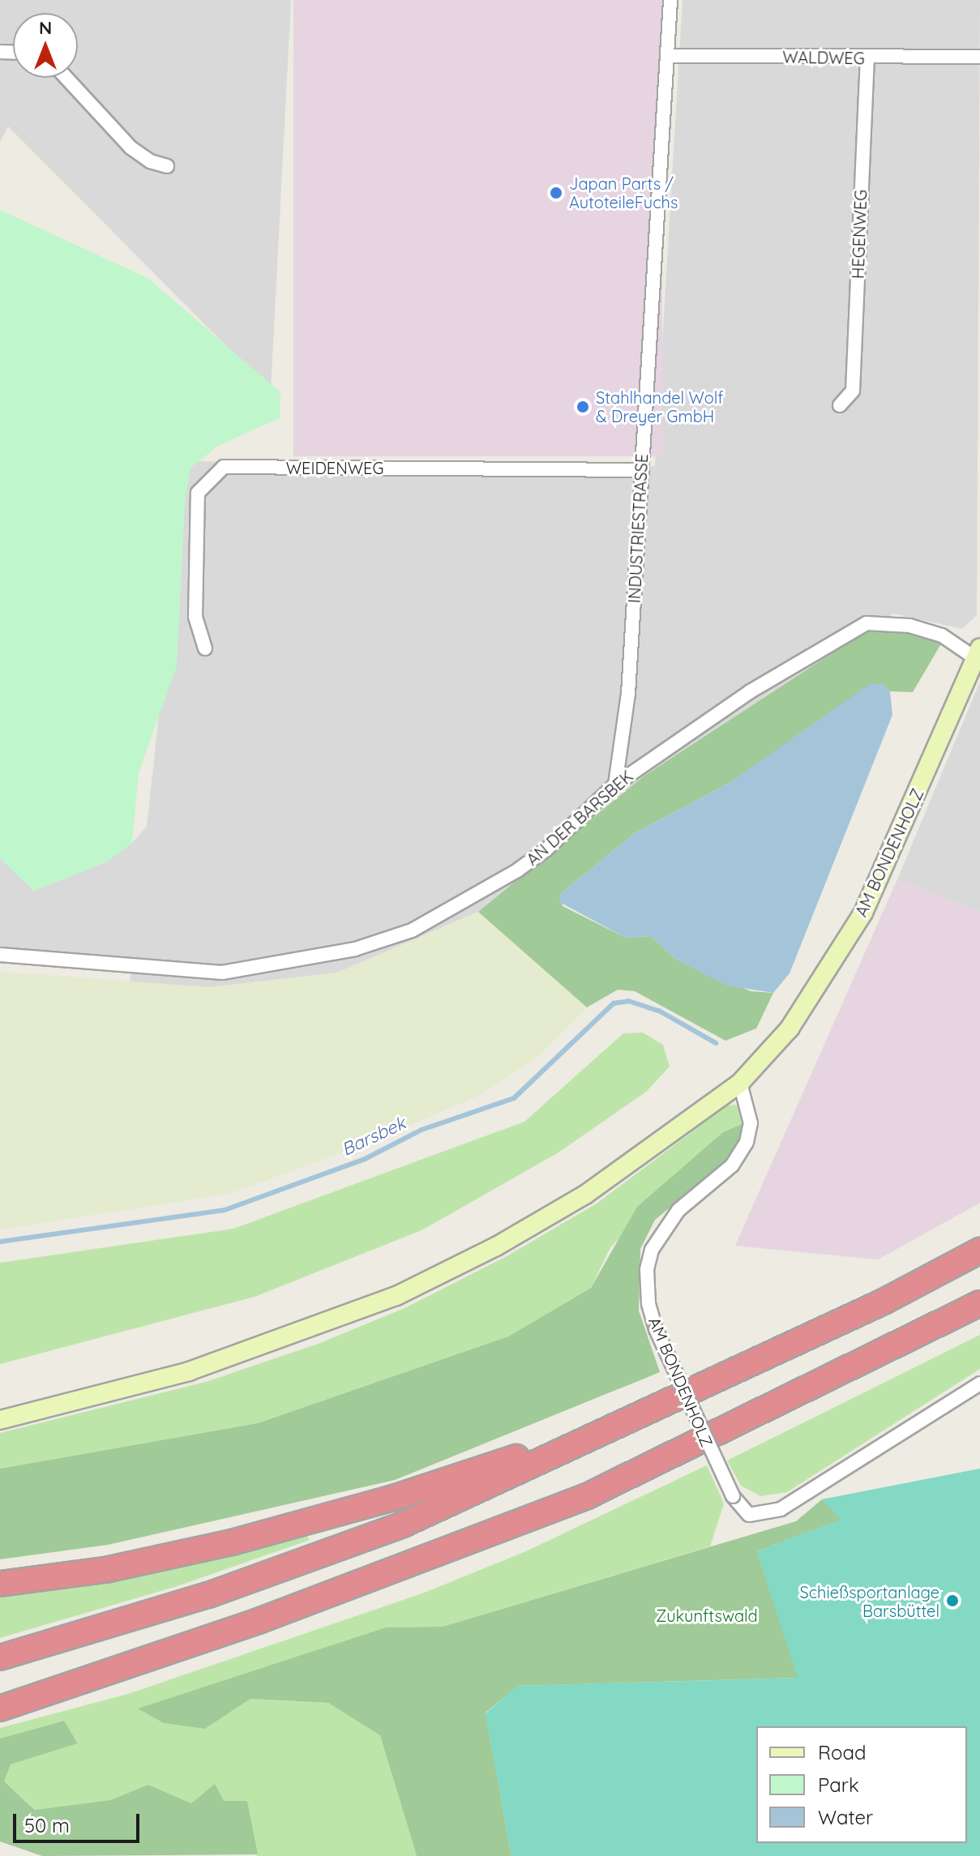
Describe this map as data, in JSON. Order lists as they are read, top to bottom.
{
  "streets": {
    "main road": ["AM BONDENHOLZ"],
    "street": [
      "WALDWEG",
      "HEGENWEG",
      "WEIDENWEG",
      "INDUSTRIESTRASSE",
      "AN DER BARSBEK"
    ]
  },
  "crossings": [
    ["WALDWEG", "HEGENWEG"],
    ["WALDWEG", "INDUSTRIESTRASSE"],
    ["WEIDENWEG", "INDUSTRIESTRASSE"],
    ["INDUSTRIESTRASSE", "AN DER BARSBEK"],
    ["AN DER BARSBEK", "AM BONDENHOLZ"]
  ],
  "water": ["Barsbek"],
  "parks": ["Zukunftswald"],
  "places": ["Japan Parts / AutoteileFuchs", "Stahlhandel Wolf & Dreyer GmbH", "Schießsportanlage Barsbüttel"],
  "legend": ["Road", "Park", "Water"],
  "scale_bar": "50 m",
  "north": "top"
}
